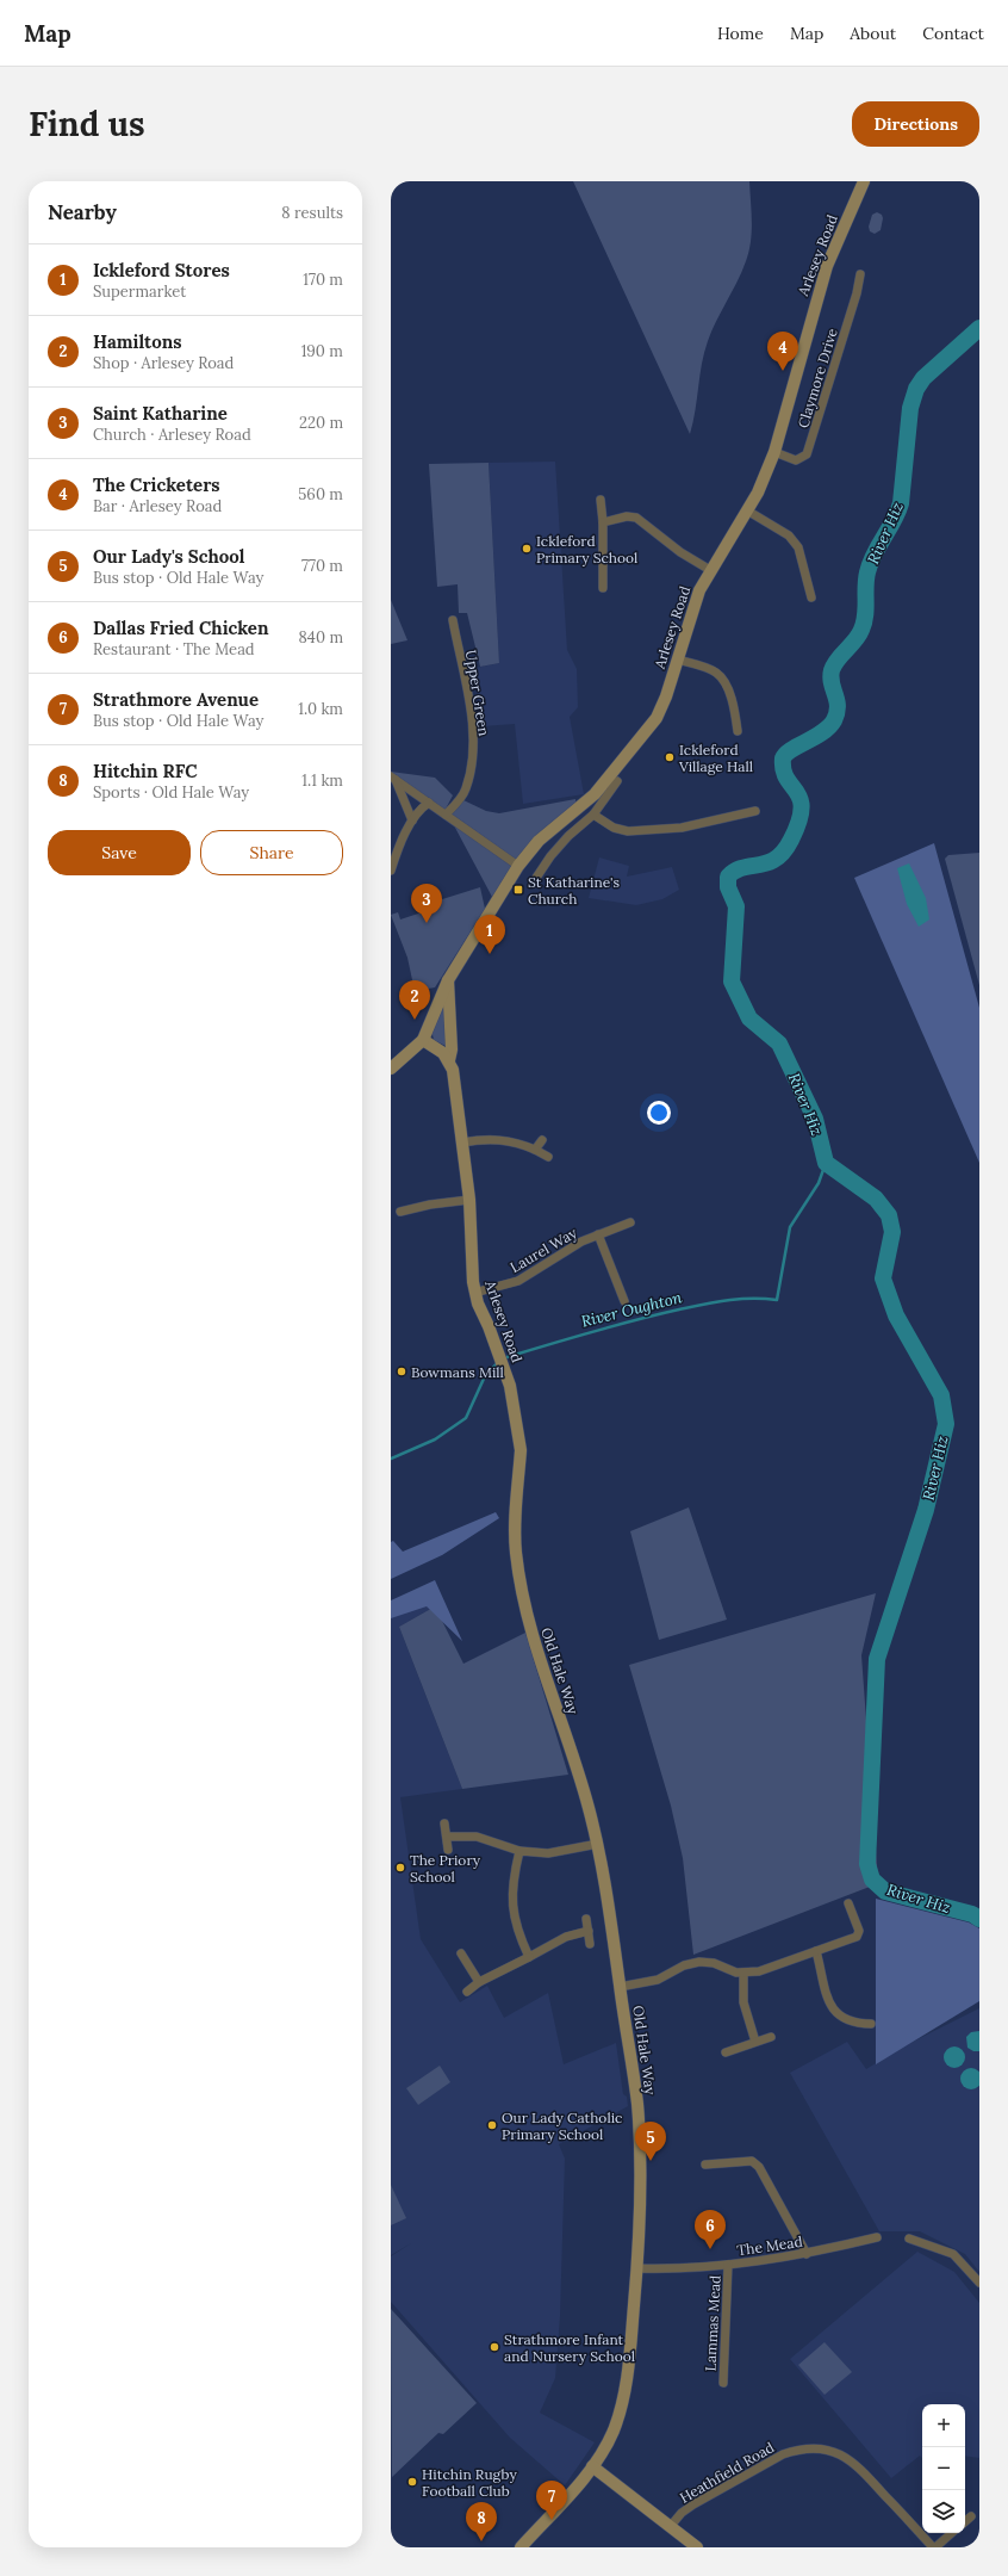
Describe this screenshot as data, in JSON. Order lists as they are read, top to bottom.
{
  "streets": {
    "street": [
      "Arlesey Road",
      "Claymore Drive",
      "Upper Green",
      "Laurel Way",
      "Old Hale Way",
      "The Mead",
      "Lammas Mead",
      "Heathfield Road"
    ]
  },
  "crossings": [
    ["Arlesey Road", "Claymore Drive"],
    ["Arlesey Road", "Laurel Way"],
    ["Arlesey Road", "Old Hale Way"],
    ["Old Hale Way", "The Mead"],
    ["The Mead", "Lammas Mead"]
  ],
  "water": ["River Hiz", "River Oughton"],
  "places": {
    "other": [
      "Ickleford Primary School",
      "Ickleford Village Hall",
      "Bowmans Mill",
      "The Priory School",
      "Our Lady Catholic Primary School",
      "Strathmore Infant and Nursery School",
      "Hitchin Rugby Football Club"
    ],
    "transit": ["St Katharine's Church"]
  },
  "page": {
    "header": "Map",
    "nav": [
      "Home",
      "Map",
      "About",
      "Contact"
    ],
    "buttons": [
      "Directions",
      ["Save", "Share"]
    ],
    "title": "Find us",
    "heading": ["Nearby", "8 results"],
    "list": [
      {
        "mark": "1",
        "name": "Ickleford Stores",
        "note": "Supermarket",
        "value": "170 m"
      },
      {
        "mark": "2",
        "name": "Hamiltons",
        "note": "Shop · Arlesey Road",
        "value": "190 m"
      },
      {
        "mark": "3",
        "name": "Saint Katharine",
        "note": "Church · Arlesey Road",
        "value": "220 m"
      },
      {
        "mark": "4",
        "name": "The Cricketers",
        "note": "Bar · Arlesey Road",
        "value": "560 m"
      },
      {
        "mark": "5",
        "name": "Our Lady's School",
        "note": "Bus stop · Old Hale Way",
        "value": "770 m"
      },
      {
        "mark": "6",
        "name": "Dallas Fried Chicken",
        "note": "Restaurant · The Mead",
        "value": "840 m"
      },
      {
        "mark": "7",
        "name": "Strathmore Avenue",
        "note": "Bus stop · Old Hale Way",
        "value": "1.0 km"
      },
      {
        "mark": "8",
        "name": "Hitchin RFC",
        "note": "Sports · Old Hale Way",
        "value": "1.1 km"
      }
    ],
    "pins": [
      "4",
      "3",
      "1",
      "2",
      "5",
      "6",
      "7",
      "8"
    ],
    "map_buttons": ["+", "−"]
  }
}
